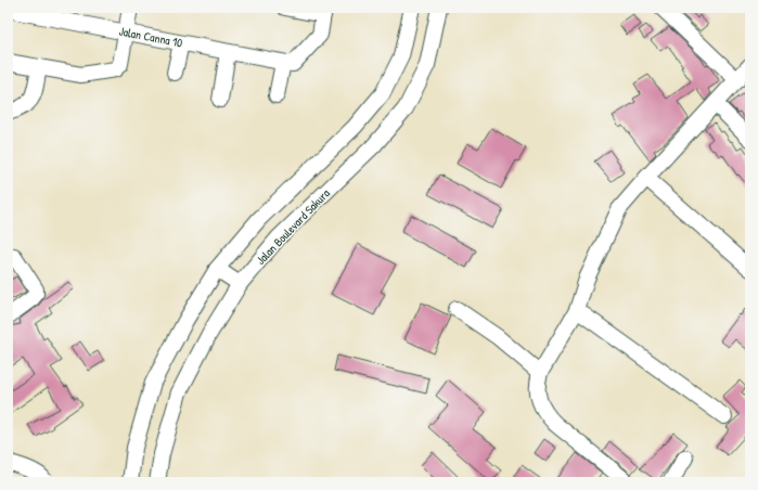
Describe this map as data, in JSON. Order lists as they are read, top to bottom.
{
  "streets": {
    "street": ["Jalan Canna 10", "Jalan Boulevard Sakura"]
  }
}
